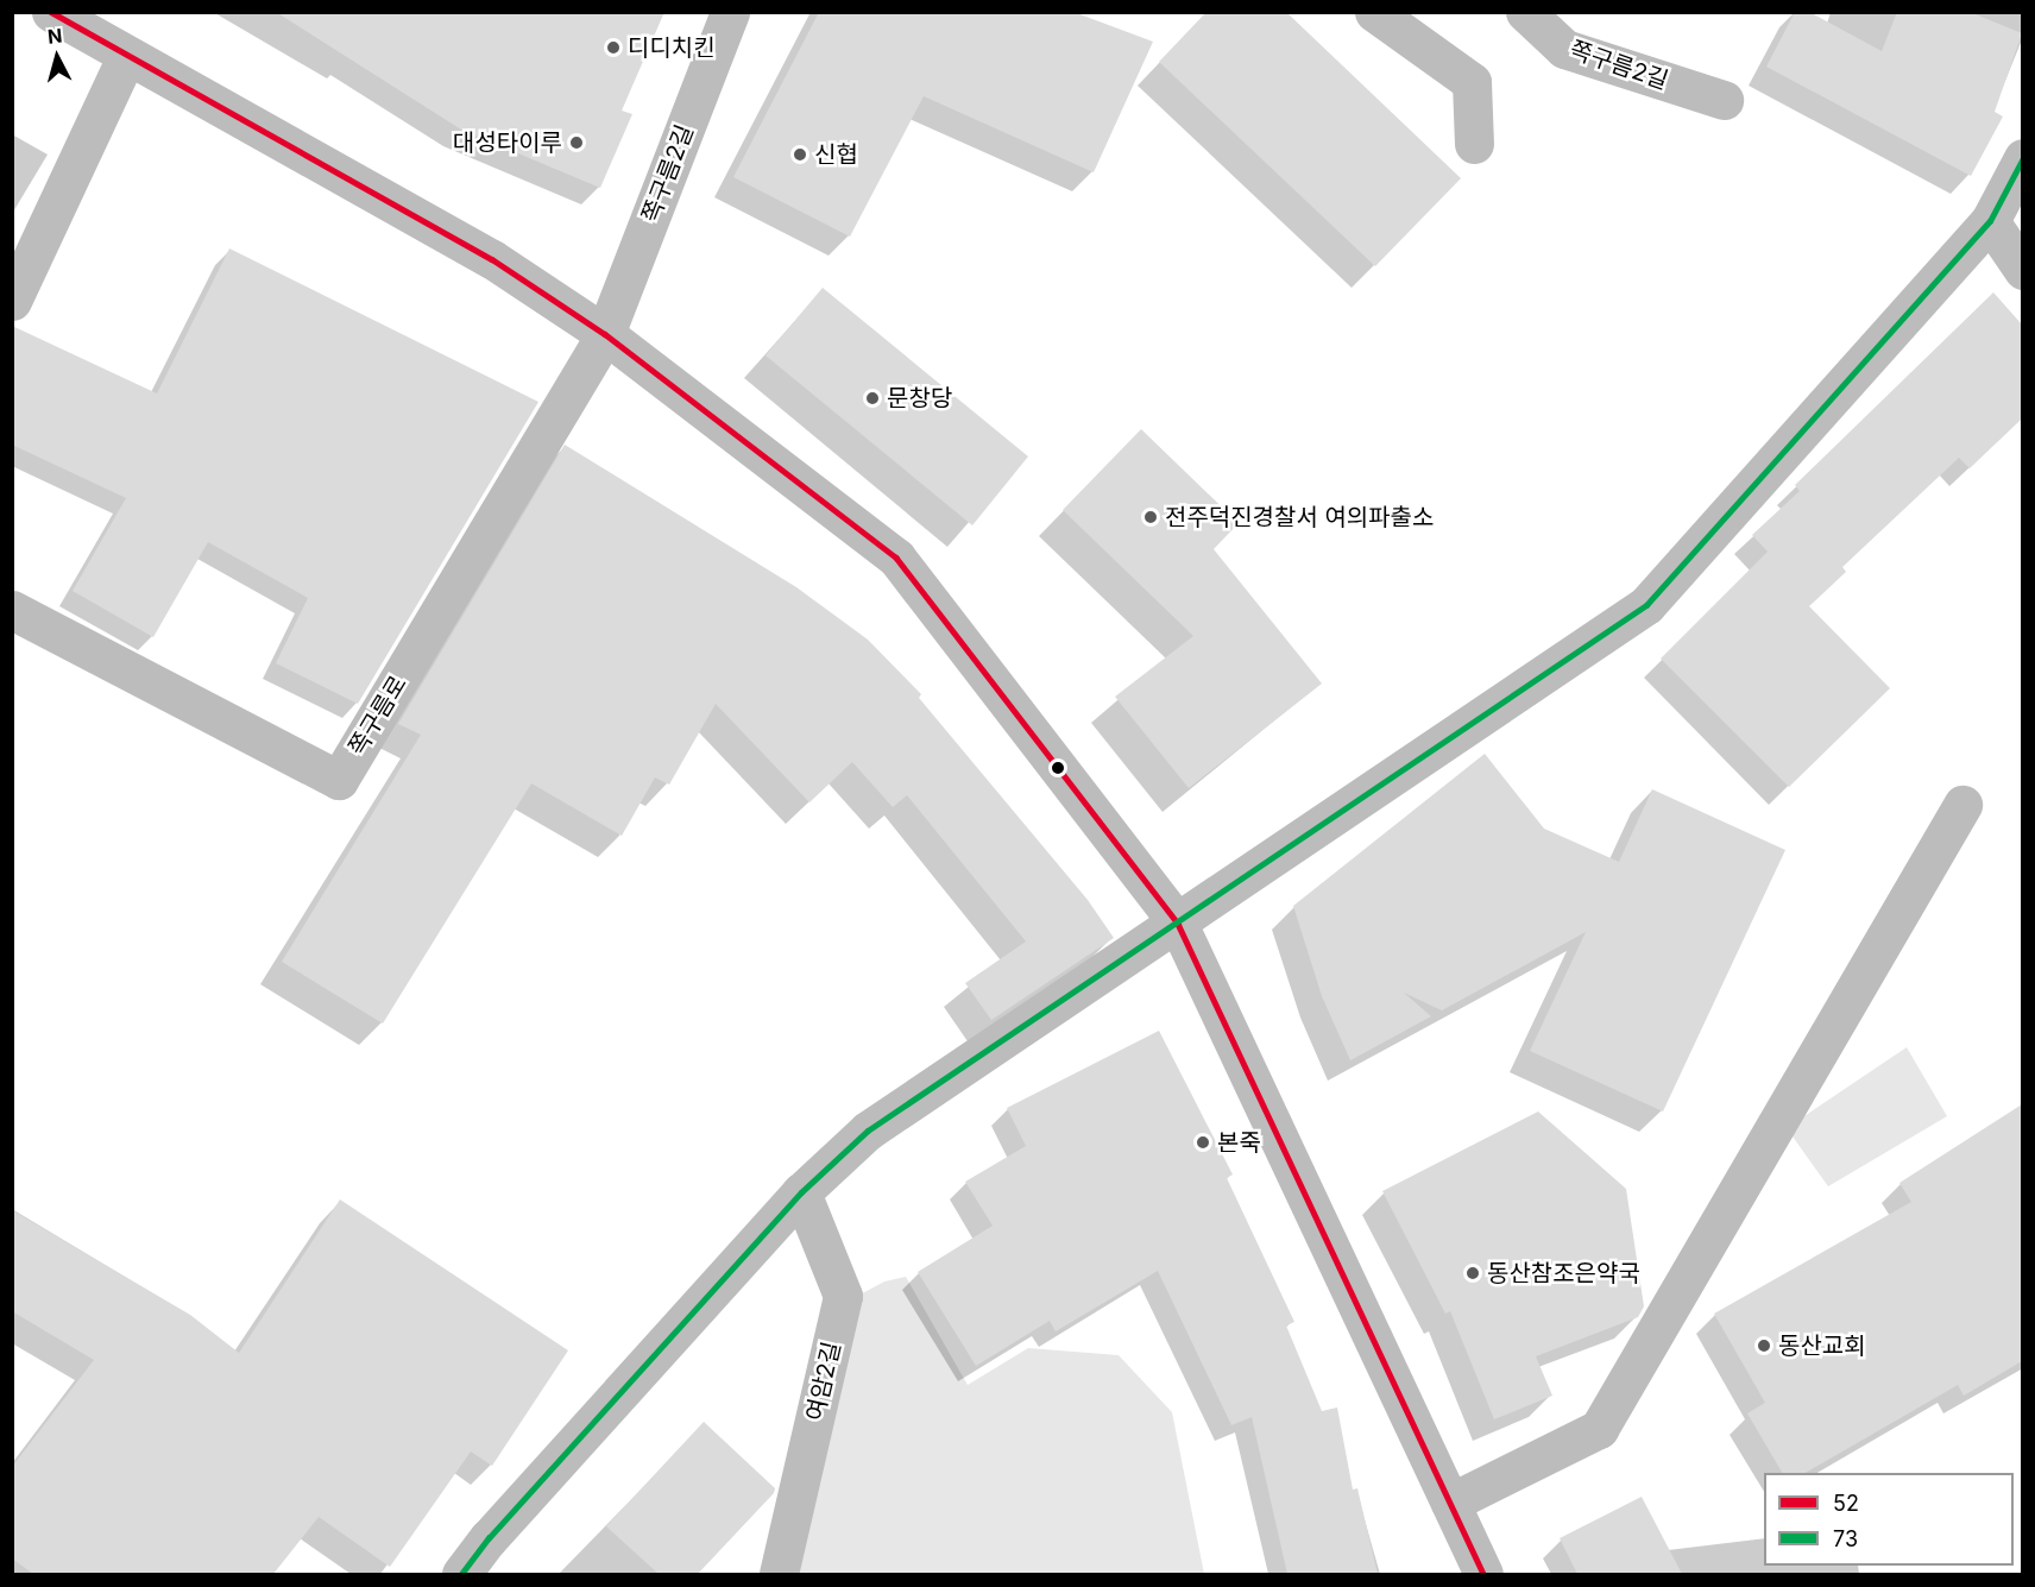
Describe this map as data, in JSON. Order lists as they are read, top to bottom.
{
  "streets": {
    "street": ["쪽구름2길", "쪽구름로", "여암2길"]
  },
  "crossings": [
    ["쪽구름2길", "쪽구름로"]
  ],
  "places": [
    "디디치킨",
    "대성타이루",
    "신협",
    "문창당",
    "전주덕진경찰서 여의파출소",
    "본죽",
    "동산참조은약국",
    "동산교회"
  ],
  "lines": ["transit line 52", "transit line 73"],
  "legend": ["52", "73"],
  "north": "top"
}
